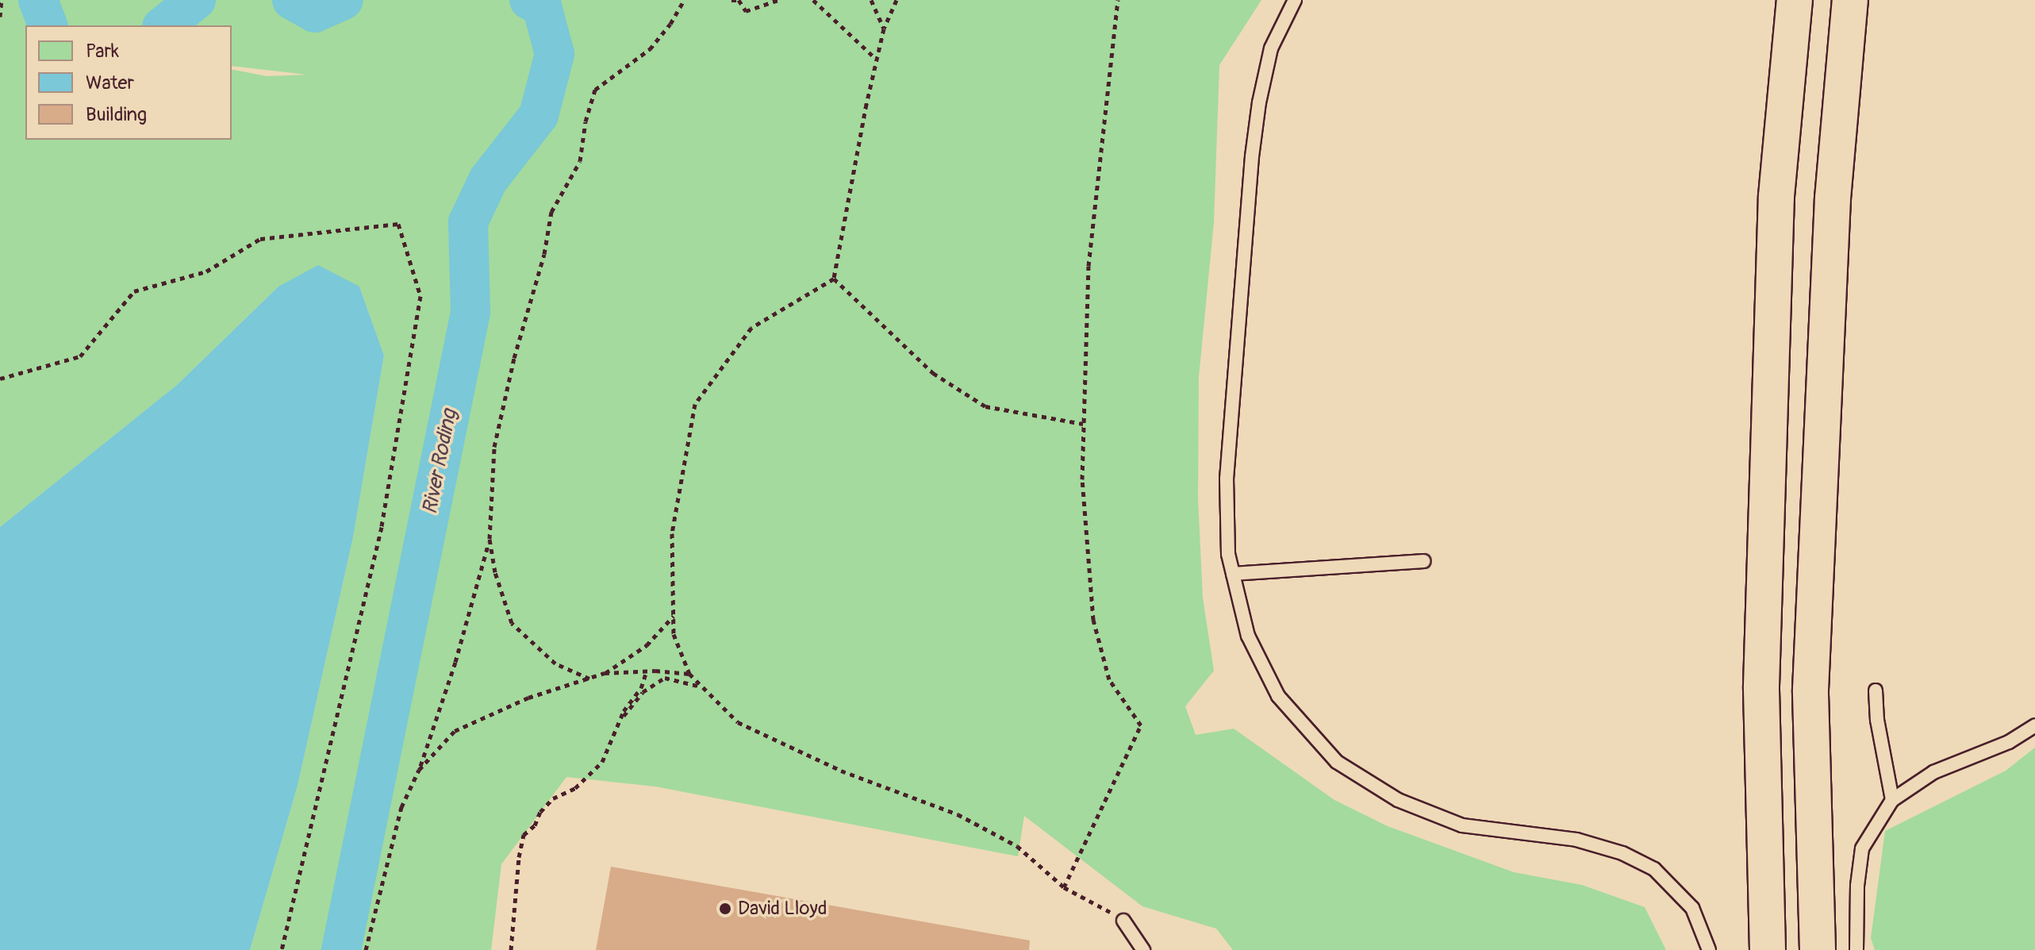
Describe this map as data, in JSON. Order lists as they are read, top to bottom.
{
  "water": ["River Roding"],
  "places": ["David Lloyd"],
  "legend": ["Park", "Water", "Building"]
}
